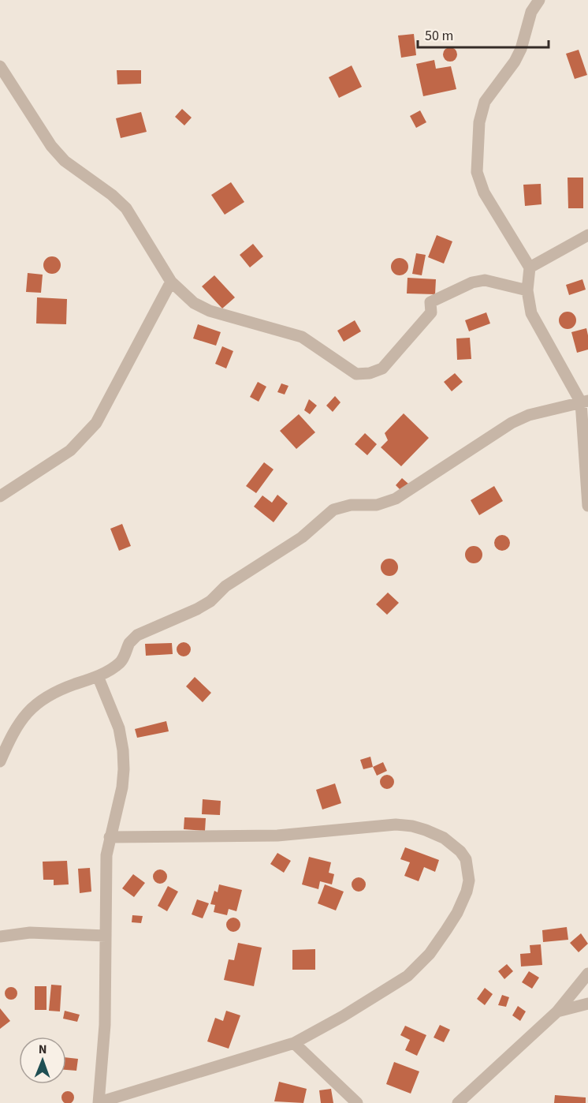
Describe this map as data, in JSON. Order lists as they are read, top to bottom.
{
  "scale_bar": "50 m",
  "north": "top"
}
